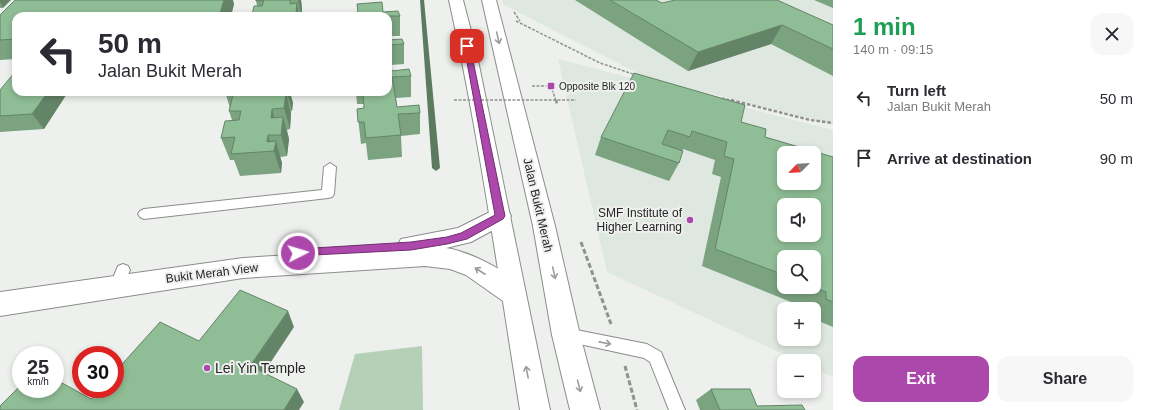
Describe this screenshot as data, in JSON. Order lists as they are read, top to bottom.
{
  "streets": {
    "main road": ["Jalan Bukit Merah", "Bukit Merah View"]
  },
  "places": {
    "transit": ["Opposite Blk 120"],
    "other": ["SMF Institute of Higher Learning", "Lei Yin Temple"]
  },
  "north": "bottom left",
  "page": {
    "heading": ["1 min", "140 m · 09:15"],
    "turn": ["50 m", "Jalan Bukit Merah"],
    "list": [
      {
        "name": "Turn left",
        "note": "Jalan Bukit Merah",
        "value": "50 m"
      },
      {
        "name": "Arrive at destination",
        "value": "90 m"
      }
    ],
    "map_buttons": ["+", "−"],
    "speed": "25 km/h",
    "limit": "30",
    "buttons": ["Exit", "Share"]
  }
}
